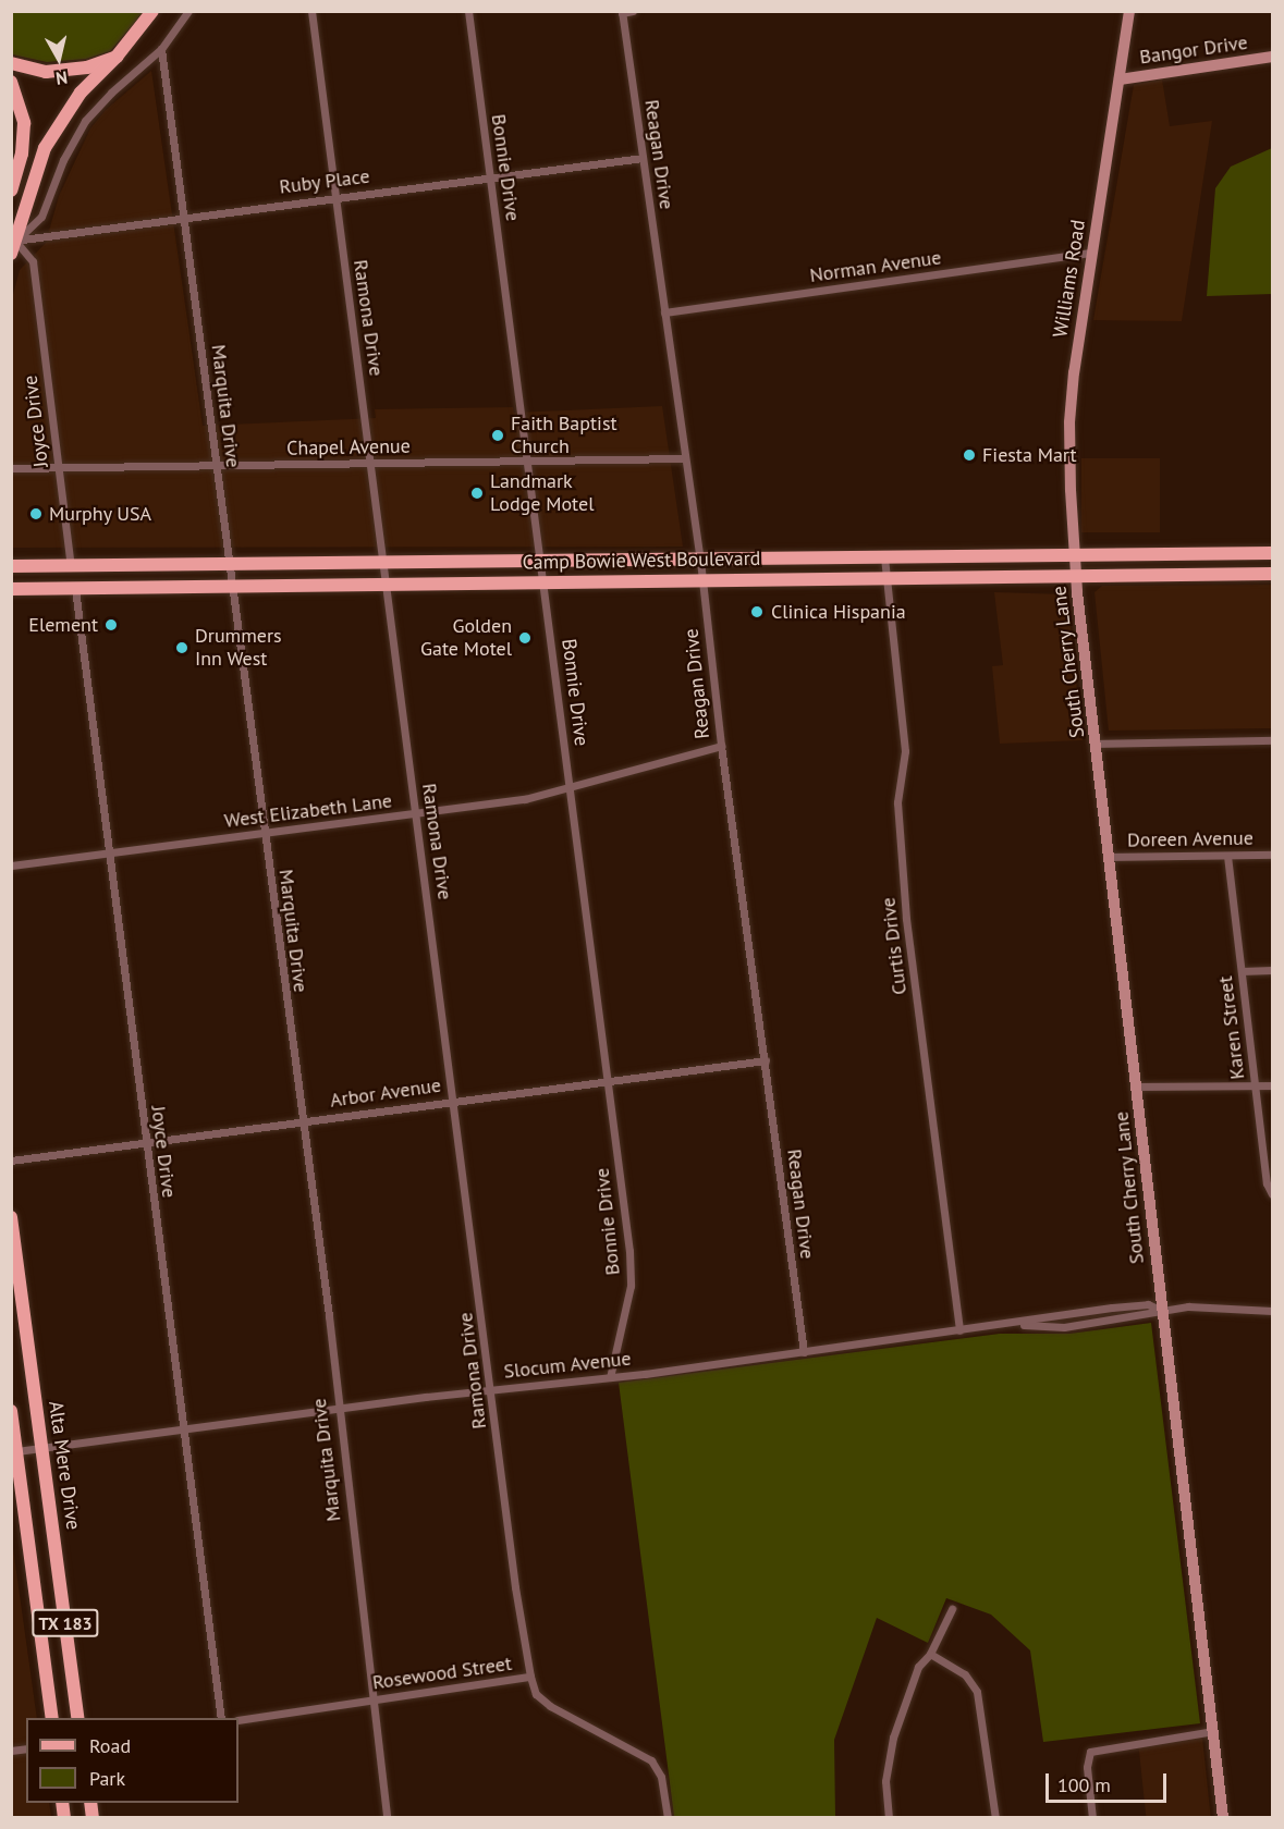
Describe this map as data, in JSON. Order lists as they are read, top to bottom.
{
  "streets": {
    "main road": ["Camp Bowie West Boulevard", "Alta Mere Drive", "TX 183"],
    "street": [
      "Bangor Drive",
      "Reagan Drive",
      "Bonnie Drive",
      "Ruby Place",
      "Norman Avenue",
      "Williams Road",
      "Ramona Drive",
      "Marquita Drive",
      "Joyce Drive",
      "Chapel Avenue",
      "South Cherry Lane",
      "West Elizabeth Lane",
      "Doreen Avenue",
      "Curtis Drive",
      "Karen Street",
      "Arbor Avenue",
      "Slocum Avenue",
      "Rosewood Street"
    ]
  },
  "crossings": [
    ["Bangor Drive", "Williams Road"],
    ["Reagan Drive", "Ruby Place"],
    ["Reagan Drive", "Norman Avenue"],
    ["Reagan Drive", "Chapel Avenue"],
    ["Reagan Drive", "Camp Bowie West Boulevard"],
    ["Reagan Drive", "West Elizabeth Lane"],
    ["Reagan Drive", "Arbor Avenue"],
    ["Reagan Drive", "Slocum Avenue"],
    ["Bonnie Drive", "Ruby Place"],
    ["Bonnie Drive", "Chapel Avenue"],
    ["Bonnie Drive", "Camp Bowie West Boulevard"],
    ["Bonnie Drive", "West Elizabeth Lane"],
    ["Bonnie Drive", "Arbor Avenue"],
    ["Bonnie Drive", "Slocum Avenue"],
    ["Ruby Place", "Ramona Drive"],
    ["Ruby Place", "Marquita Drive"],
    ["Ruby Place", "Joyce Drive"],
    ["Norman Avenue", "Williams Road"],
    ["Williams Road", "Camp Bowie West Boulevard"],
    ["Williams Road", "South Cherry Lane"],
    ["Ramona Drive", "Chapel Avenue"],
    ["Ramona Drive", "Camp Bowie West Boulevard"],
    ["Ramona Drive", "West Elizabeth Lane"],
    ["Ramona Drive", "Arbor Avenue"],
    ["Ramona Drive", "Slocum Avenue"],
    ["Ramona Drive", "Rosewood Street"],
    ["Marquita Drive", "Chapel Avenue"],
    ["Marquita Drive", "Camp Bowie West Boulevard"],
    ["Marquita Drive", "West Elizabeth Lane"],
    ["Marquita Drive", "Arbor Avenue"],
    ["Marquita Drive", "Slocum Avenue"],
    ["Marquita Drive", "Rosewood Street"],
    ["Joyce Drive", "Chapel Avenue"],
    ["Joyce Drive", "Camp Bowie West Boulevard"],
    ["Joyce Drive", "West Elizabeth Lane"],
    ["Joyce Drive", "Arbor Avenue"],
    ["Joyce Drive", "Slocum Avenue"],
    ["Camp Bowie West Boulevard", "South Cherry Lane"],
    ["Camp Bowie West Boulevard", "Curtis Drive"],
    ["South Cherry Lane", "Doreen Avenue"],
    ["South Cherry Lane", "Slocum Avenue"],
    ["Doreen Avenue", "Karen Street"],
    ["Curtis Drive", "Slocum Avenue"],
    ["Slocum Avenue", "Alta Mere Drive"],
    ["Slocum Avenue", "TX 183"]
  ],
  "places": [
    "Faith Baptist Church",
    "Fiesta Mart",
    "Landmark Lodge Motel",
    "Murphy USA",
    "Clinica Hispania",
    "Element",
    "Golden Gate Motel",
    "Drummers Inn West"
  ],
  "legend": ["Road", "Park"],
  "scale_bar": "100 m",
  "north": "bottom"
}
